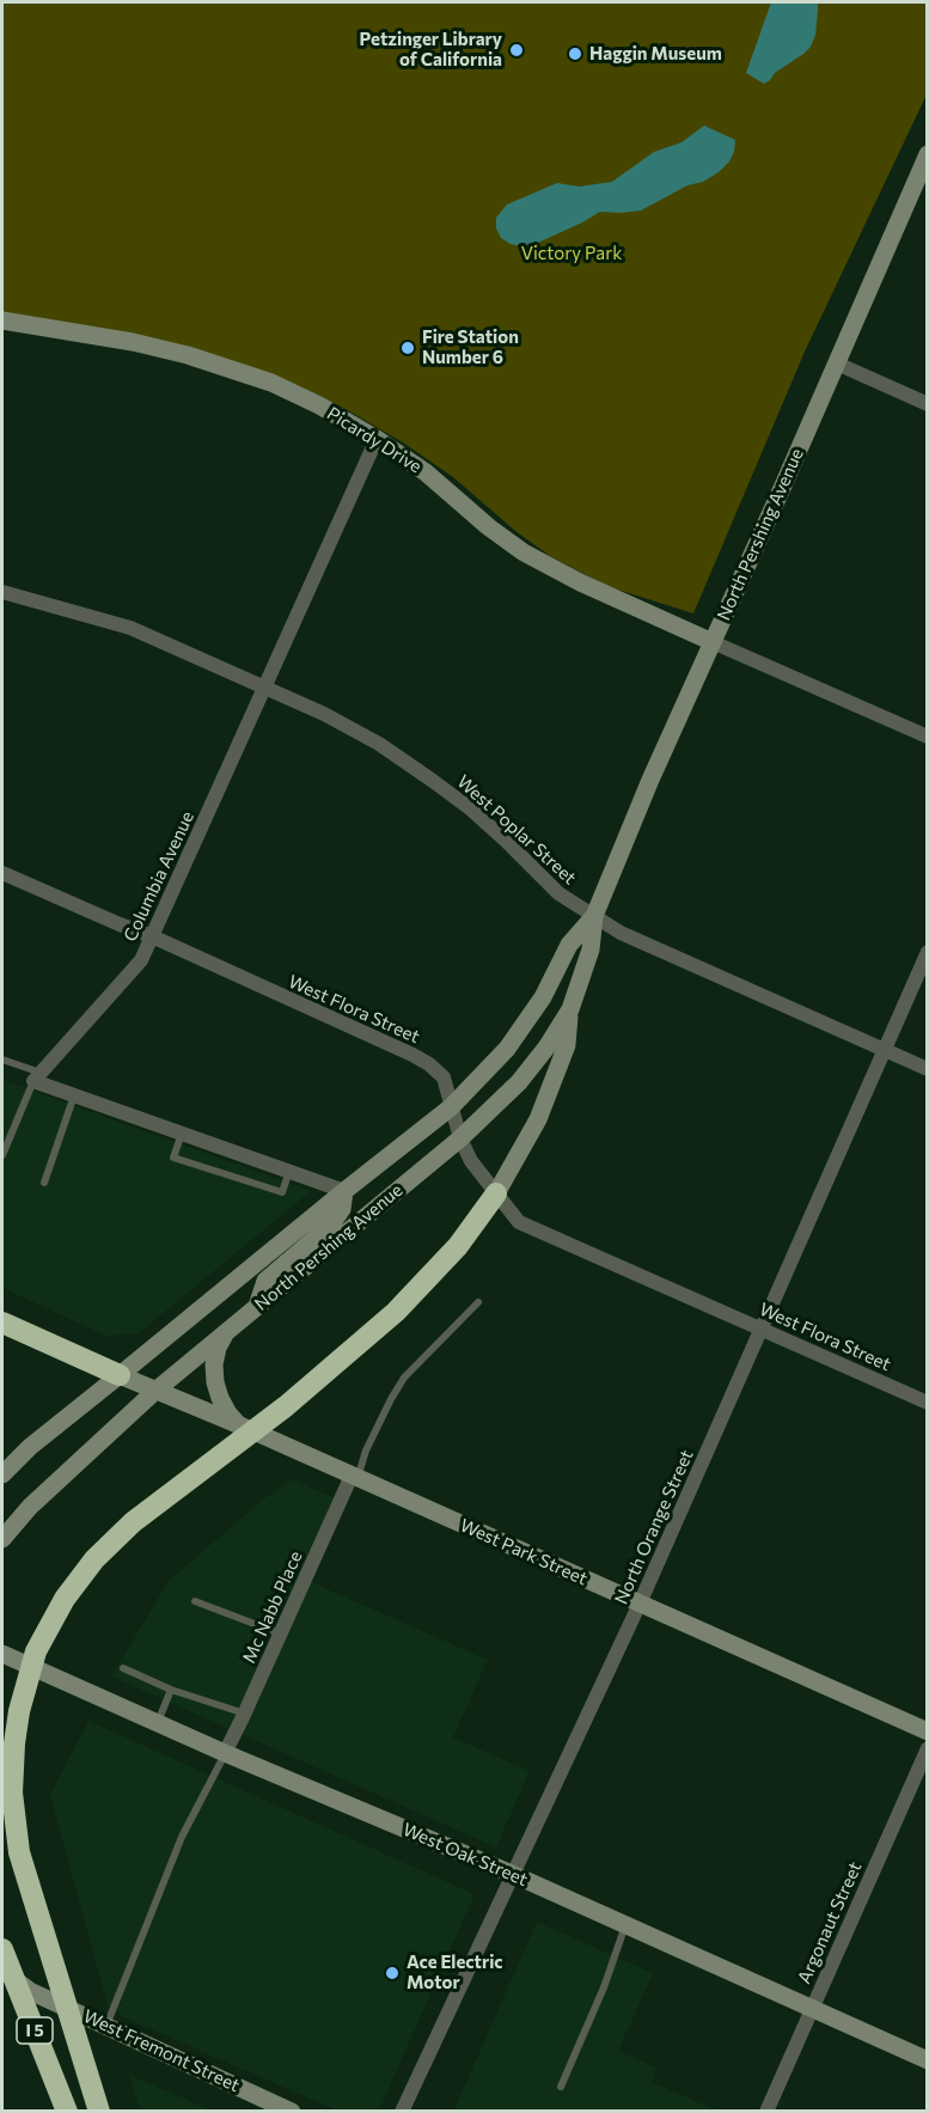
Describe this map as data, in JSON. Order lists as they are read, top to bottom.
{
  "streets": {
    "highway": ["I 5"],
    "street": [
      "Picardy Drive",
      "North Pershing Avenue",
      "West Poplar Street",
      "Columbia Avenue",
      "West Flora Street",
      "North Orange Street",
      "West Park Street",
      "Mc Nabb Place",
      "West Oak Street",
      "Argonaut Street",
      "West Fremont Street"
    ]
  },
  "crossings": [
    ["Picardy Drive", "North Pershing Avenue"],
    ["Picardy Drive", "Columbia Avenue"],
    ["North Pershing Avenue", "West Poplar Street"],
    ["North Pershing Avenue", "West Flora Street"],
    ["North Pershing Avenue", "West Park Street"],
    ["West Poplar Street", "Columbia Avenue"],
    ["West Poplar Street", "North Orange Street"],
    ["Columbia Avenue", "West Flora Street"],
    ["West Flora Street", "North Orange Street"],
    ["North Orange Street", "West Park Street"],
    ["North Orange Street", "West Oak Street"],
    ["West Park Street", "Mc Nabb Place"],
    ["Mc Nabb Place", "West Oak Street"],
    ["West Oak Street", "Argonaut Street"]
  ],
  "parks": ["Victory Park"],
  "places": [
    "Petzinger Library of California",
    "Haggin Museum",
    "Fire Station Number 6",
    "Ace Electric Motor"
  ]
}
